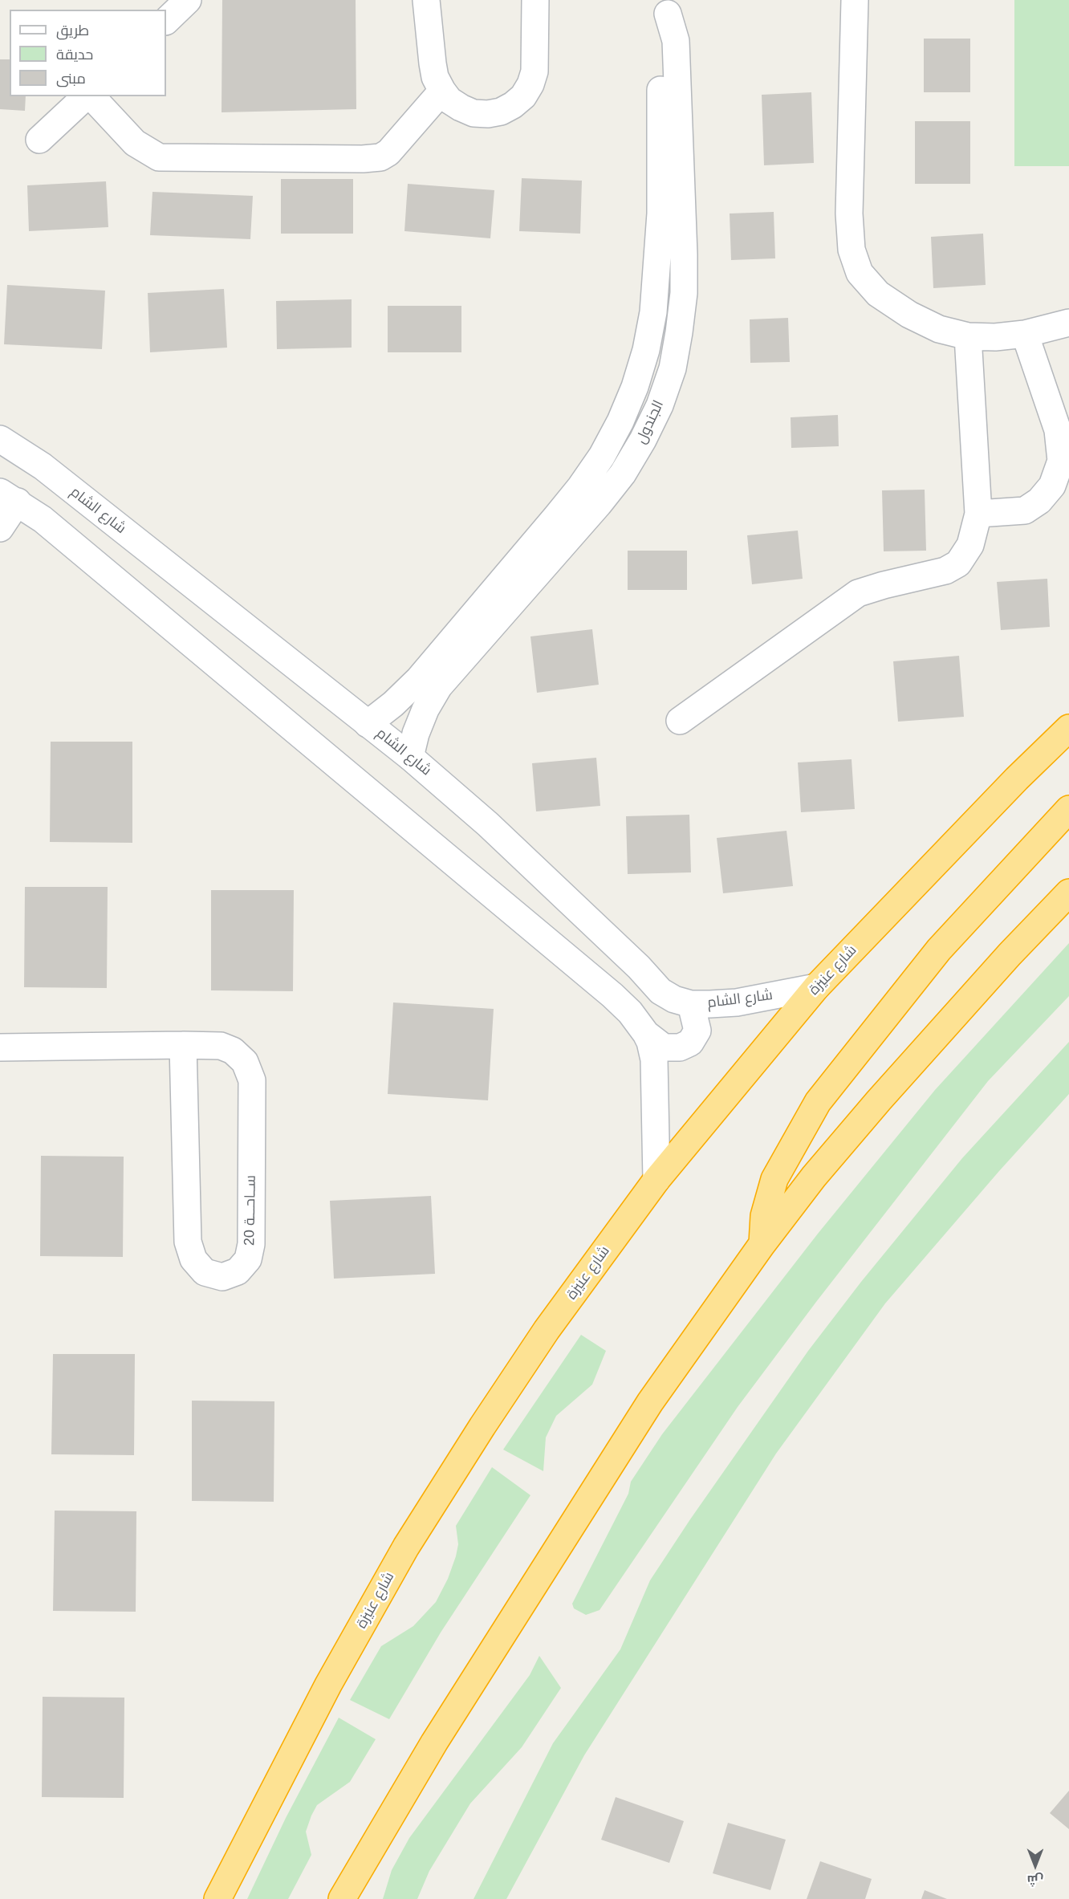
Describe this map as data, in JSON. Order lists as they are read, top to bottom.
{
  "streets": {
    "highway": ["شارع عنيزة"],
    "street": ["الجندول", "شارع الشام", "ســاحـــة 20"]
  },
  "crossings": [
    ["الجندول", "شارع الشام"],
    ["شارع الشام", "شارع عنيزة"]
  ],
  "legend": ["طريق", "حديقة", "مبنى"],
  "north": "bottom"
}
